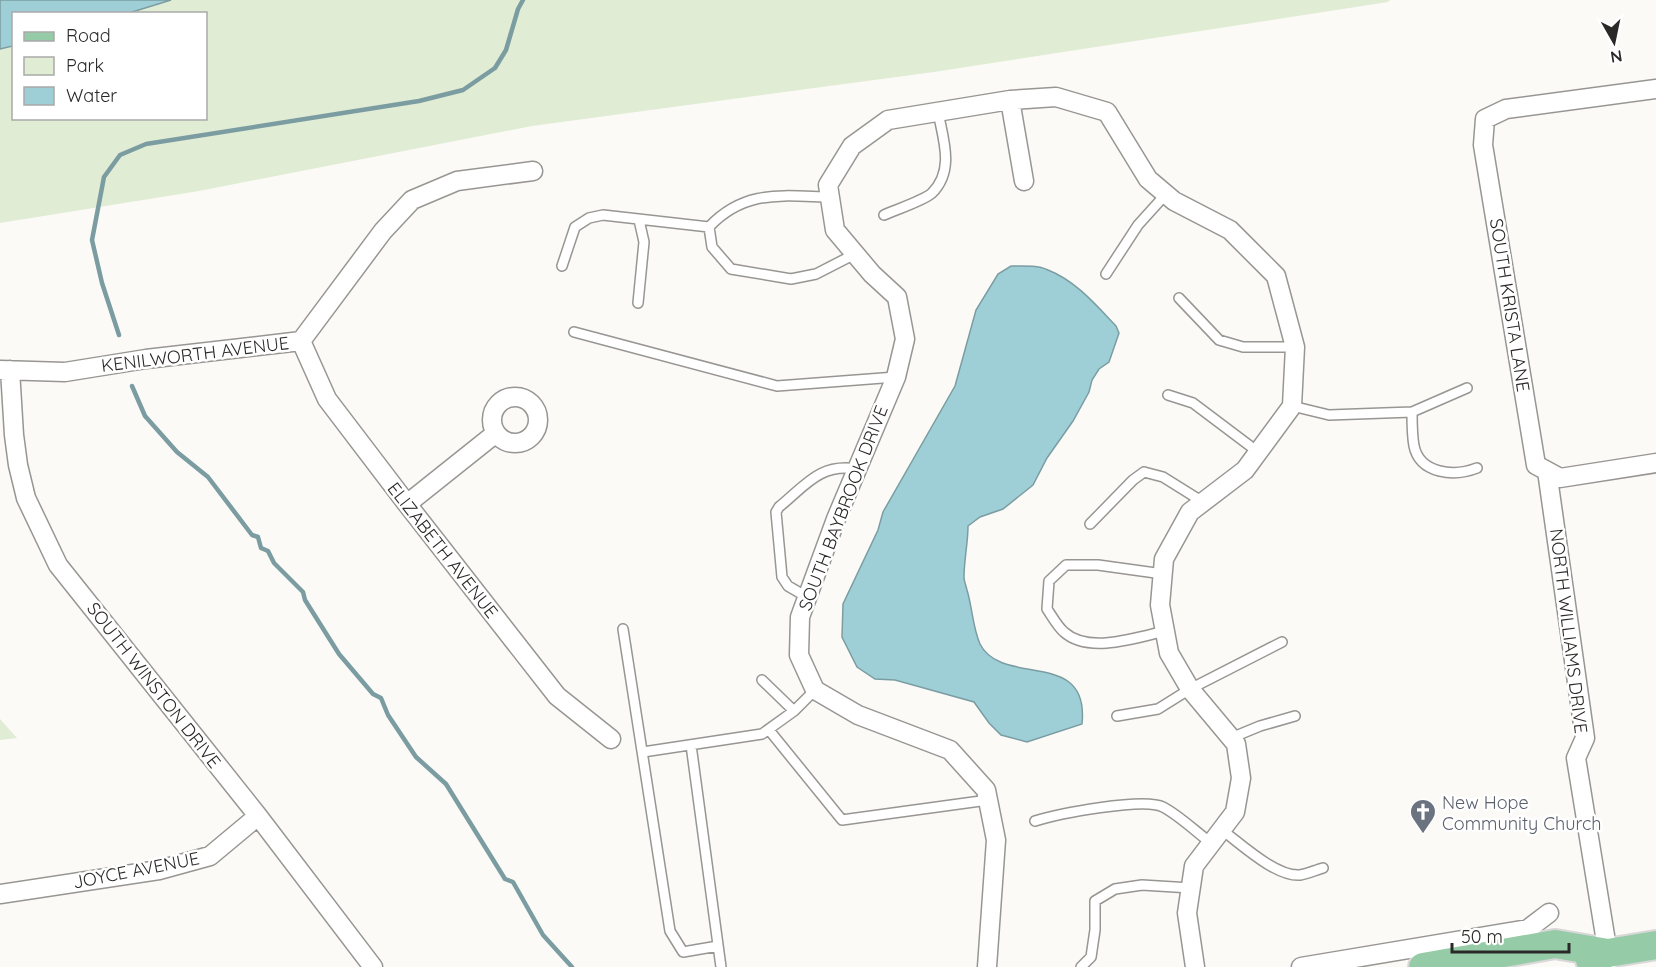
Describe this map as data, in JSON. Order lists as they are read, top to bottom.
{
  "streets": {
    "street": [
      "SOUTH KRISTA LANE",
      "KENILWORTH AVENUE",
      "SOUTH BAYBROOK DRIVE",
      "ELIZABETH AVENUE",
      "NORTH WILLIAMS DRIVE",
      "SOUTH WINSTON DRIVE",
      "JOYCE AVENUE"
    ]
  },
  "crossings": [
    ["SOUTH KRISTA LANE", "NORTH WILLIAMS DRIVE"],
    ["KENILWORTH AVENUE", "ELIZABETH AVENUE"],
    ["KENILWORTH AVENUE", "SOUTH WINSTON DRIVE"],
    ["SOUTH WINSTON DRIVE", "JOYCE AVENUE"]
  ],
  "places": {
    "church": ["New Hope Community Church"]
  },
  "legend": ["Road", "Park", "Water"],
  "scale_bar": "50 m",
  "north": "bottom"
}
